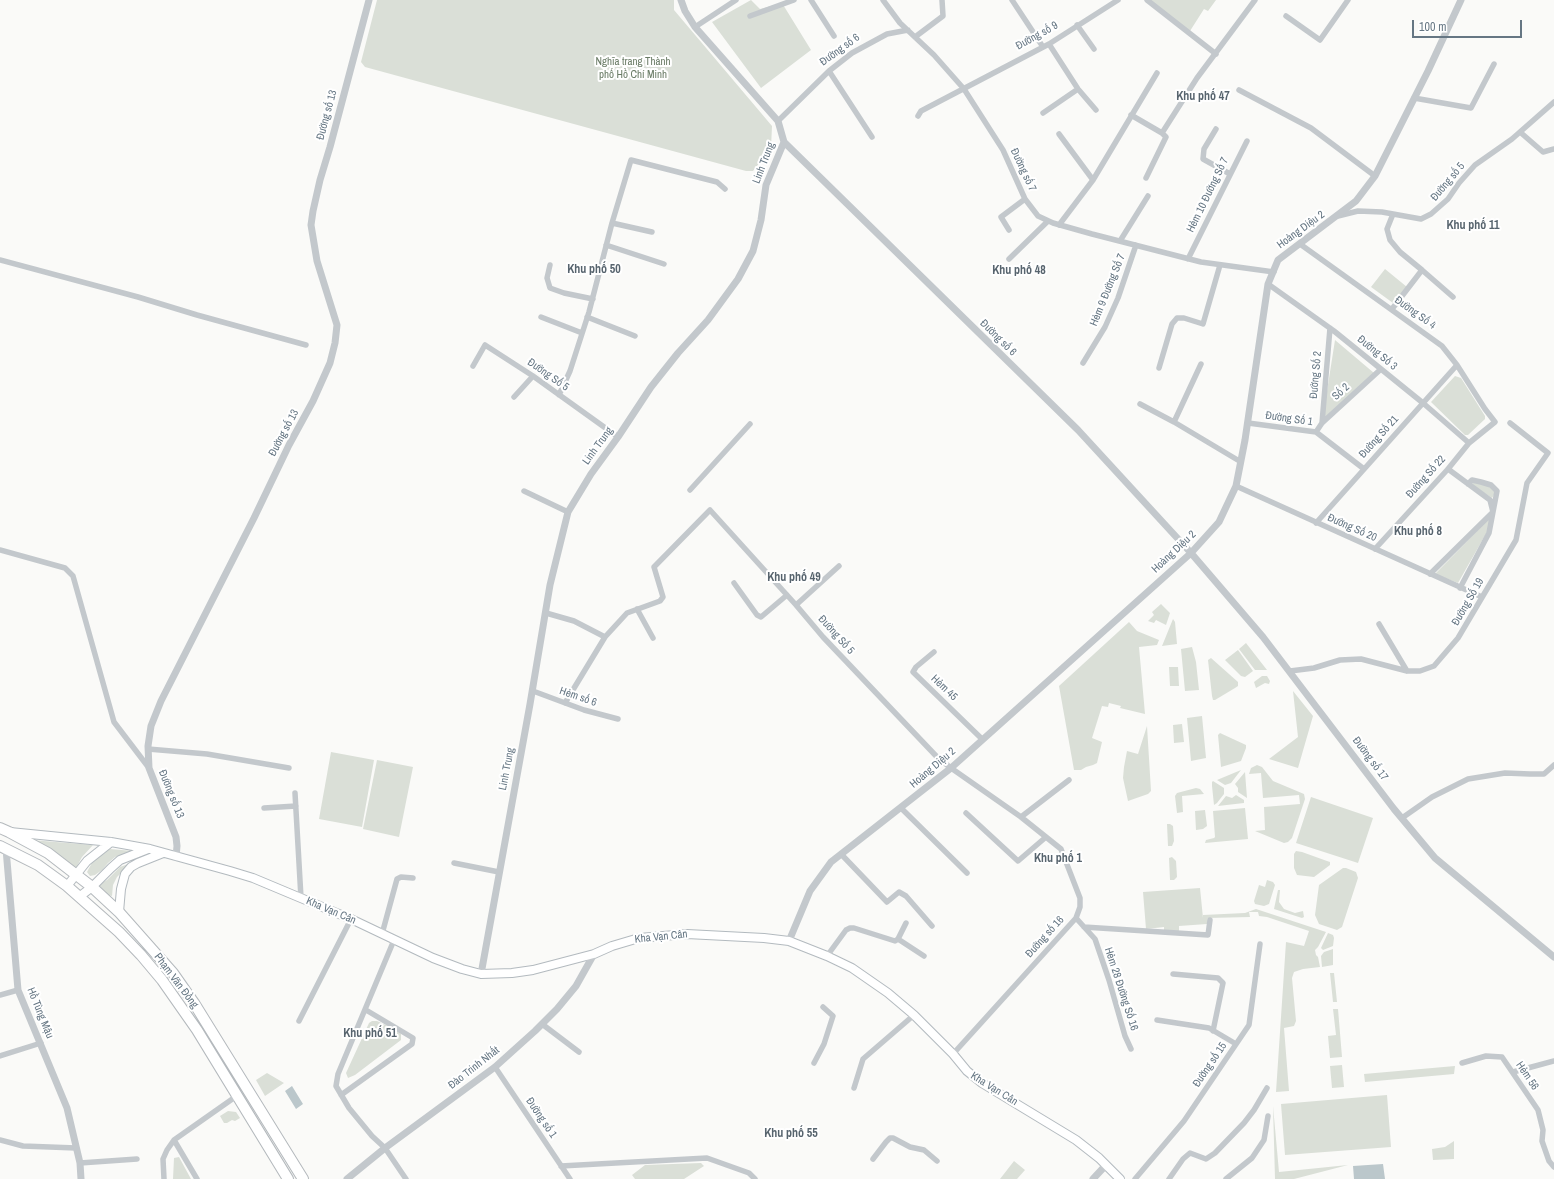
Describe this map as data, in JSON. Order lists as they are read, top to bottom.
{
  "streets": {
    "highway": ["Phạm Văn Đồng"],
    "main road": ["Kha Vạn Cân"],
    "street": [
      "Đường số 9",
      "Đường số 6",
      "Đường số 13",
      "Linh Trung",
      "Đường số 7",
      "Đường số 5",
      "Hẻm 10 Đường Số 7",
      "Hoàng Diệu 2",
      "Hẻm 9 Đường Số 7",
      "Đường Số 4",
      "Đường Số 3",
      "Đường Số 5",
      "Đường Số 2",
      "Số 2",
      "Đường Số 1",
      "Đường Số 21",
      "Đường Số 22",
      "Đường Số 20",
      "Đường Số 19",
      "Hẻm 45",
      "Hẻm số 6",
      "Đường số 17",
      "Đường số 16",
      "Hẻm 28 Đường Số 16",
      "Hồ Tùng Mậu",
      "Đường số 15",
      "Đào Trinh Nhất",
      "Hẻm 56",
      "Đường số 1"
    ]
  },
  "crossings": [
    ["Đường số 9", "Đường số 7"],
    ["Đường số 6", "Linh Trung"],
    ["Đường số 6", "Đường số 7"],
    ["Đường số 6", "Hoàng Diệu 2"],
    ["Đường số 6", "Đường số 17"],
    ["Đường số 13", "Kha Vạn Cân"],
    ["Linh Trung", "Đường Số 5"],
    ["Linh Trung", "Hẻm số 6"],
    ["Linh Trung", "Kha Vạn Cân"],
    ["Đường số 7", "Hẻm 10 Đường Số 7"],
    ["Đường số 7", "Hoàng Diệu 2"],
    ["Đường số 7", "Hẻm 9 Đường Số 7"],
    ["Đường số 5", "Hoàng Diệu 2"],
    ["Hoàng Diệu 2", "Đường Số 4"],
    ["Hoàng Diệu 2", "Đường Số 3"],
    ["Hoàng Diệu 2", "Đường Số 5"],
    ["Hoàng Diệu 2", "Đường Số 1"],
    ["Hoàng Diệu 2", "Đường Số 20"],
    ["Hoàng Diệu 2", "Hẻm 45"],
    ["Hoàng Diệu 2", "Đường số 17"],
    ["Hoàng Diệu 2", "Kha Vạn Cân"],
    ["Hoàng Diệu 2", "Đường số 16"],
    ["Đường Số 4", "Đường Số 21"],
    ["Đường Số 4", "Đường Số 22"],
    ["Đường Số 3", "Đường Số 2"],
    ["Đường Số 3", "Số 2"],
    ["Đường Số 3", "Đường Số 21"],
    ["Đường Số 3", "Đường Số 22"],
    ["Đường Số 5", "Đường số 16"],
    ["Đường Số 2", "Số 2"],
    ["Số 2", "Đường Số 1"],
    ["Đường Số 1", "Đường Số 21"],
    ["Đường Số 21", "Đường Số 20"],
    ["Đường Số 22", "Đường Số 20"],
    ["Đường Số 20", "Đường Số 19"],
    ["Đường Số 19", "Đường số 17"],
    ["Kha Vạn Cân", "Đường số 16"],
    ["Kha Vạn Cân", "Phạm Văn Đồng"],
    ["Kha Vạn Cân", "Đào Trinh Nhất"],
    ["Đường số 16", "Hẻm 28 Đường Số 16"],
    ["Phạm Văn Đồng", "Hồ Tùng Mậu"],
    ["Đào Trinh Nhất", "Đường số 1"]
  ],
  "districts": [
    "Khu phố 47",
    "Khu phố 11",
    "Khu phố 50",
    "Khu phố 48",
    "Khu phố 8",
    "Khu phố 49",
    "Khu phố 1",
    "Khu phố 51",
    "Khu phố 55"
  ],
  "parks": ["Nghĩa trang Thành phố Hồ Chí Minh"],
  "scale_bar": "100 m"
}
